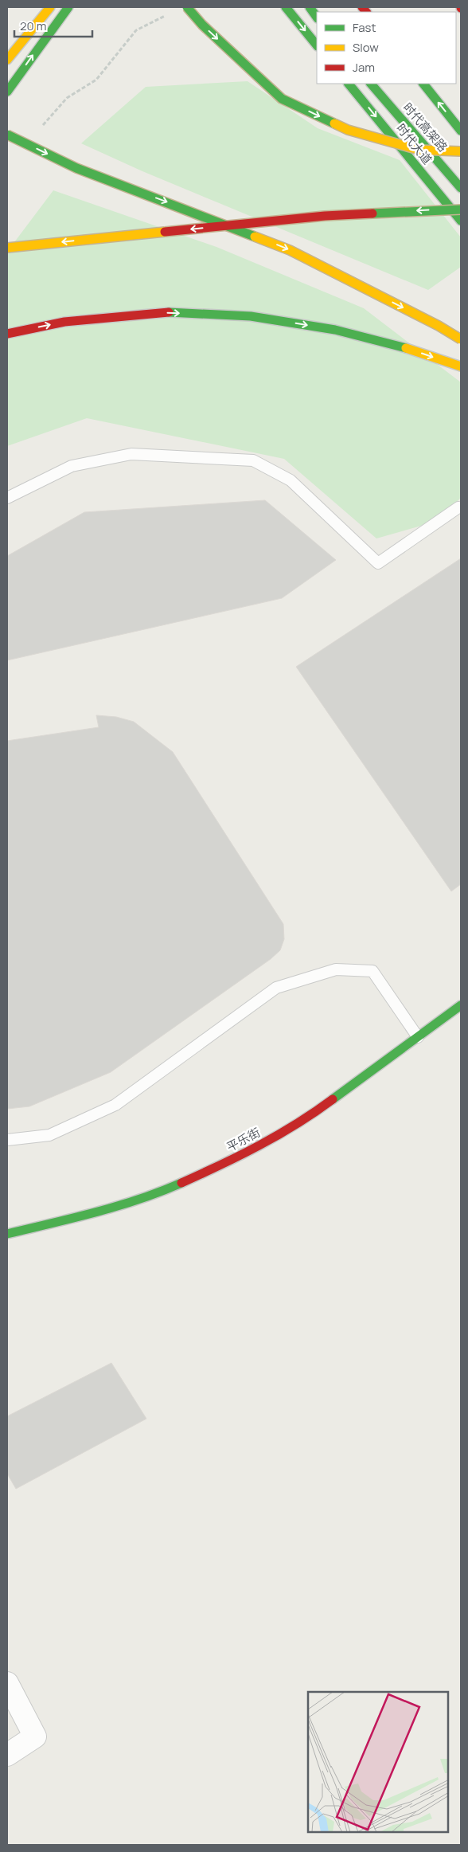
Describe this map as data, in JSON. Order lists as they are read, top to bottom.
{
  "streets": {
    "main road": ["时代高架路", "时代大道", "平乐街"]
  },
  "one_way": ["时代大道"],
  "legend": ["Fast", "Slow", "Jam"],
  "scale_bar": "20 m"
}
